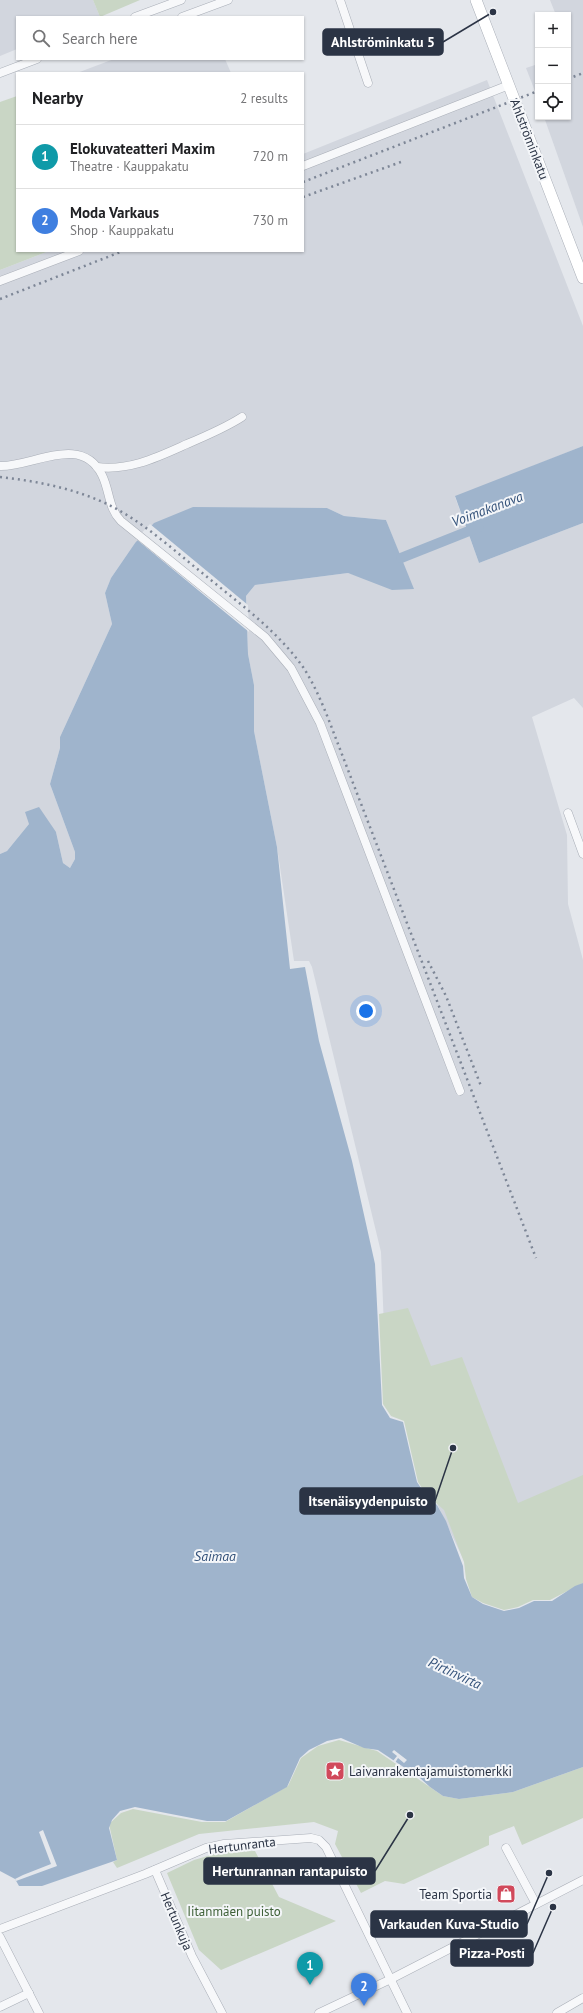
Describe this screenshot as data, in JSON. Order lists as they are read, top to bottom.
{
  "streets": {
    "street": ["Ahlströminkatu", "Hertunranta", "Hertunkuja"]
  },
  "crossings": [
    ["Hertunranta", "Hertunkuja"]
  ],
  "water": ["Voimakanava", "Saimaa", "Pirtinvirta"],
  "parks": ["Iitanmäen puisto"],
  "places": {
    "other": [
      "Ahlströminkatu 5",
      "Itsenäisyydenpuisto",
      "Hertunrannan rantapuisto",
      "Varkauden Kuva-Studio",
      "Pizza-Posti"
    ],
    "place": ["Laivanrakentajamuistomerkki"],
    "shop": ["Team Sportia"]
  },
  "page": {
    "map_buttons": ["+", "−"],
    "search": "Search here",
    "heading": ["Nearby", "2 results"],
    "list": [
      {
        "mark": "1",
        "name": "Elokuvateatteri Maxim",
        "note": "Theatre · Kauppakatu",
        "value": "720 m"
      },
      {
        "mark": "2",
        "name": "Moda Varkaus",
        "note": "Shop · Kauppakatu",
        "value": "730 m"
      }
    ],
    "pins": ["1", "2"]
  }
}
